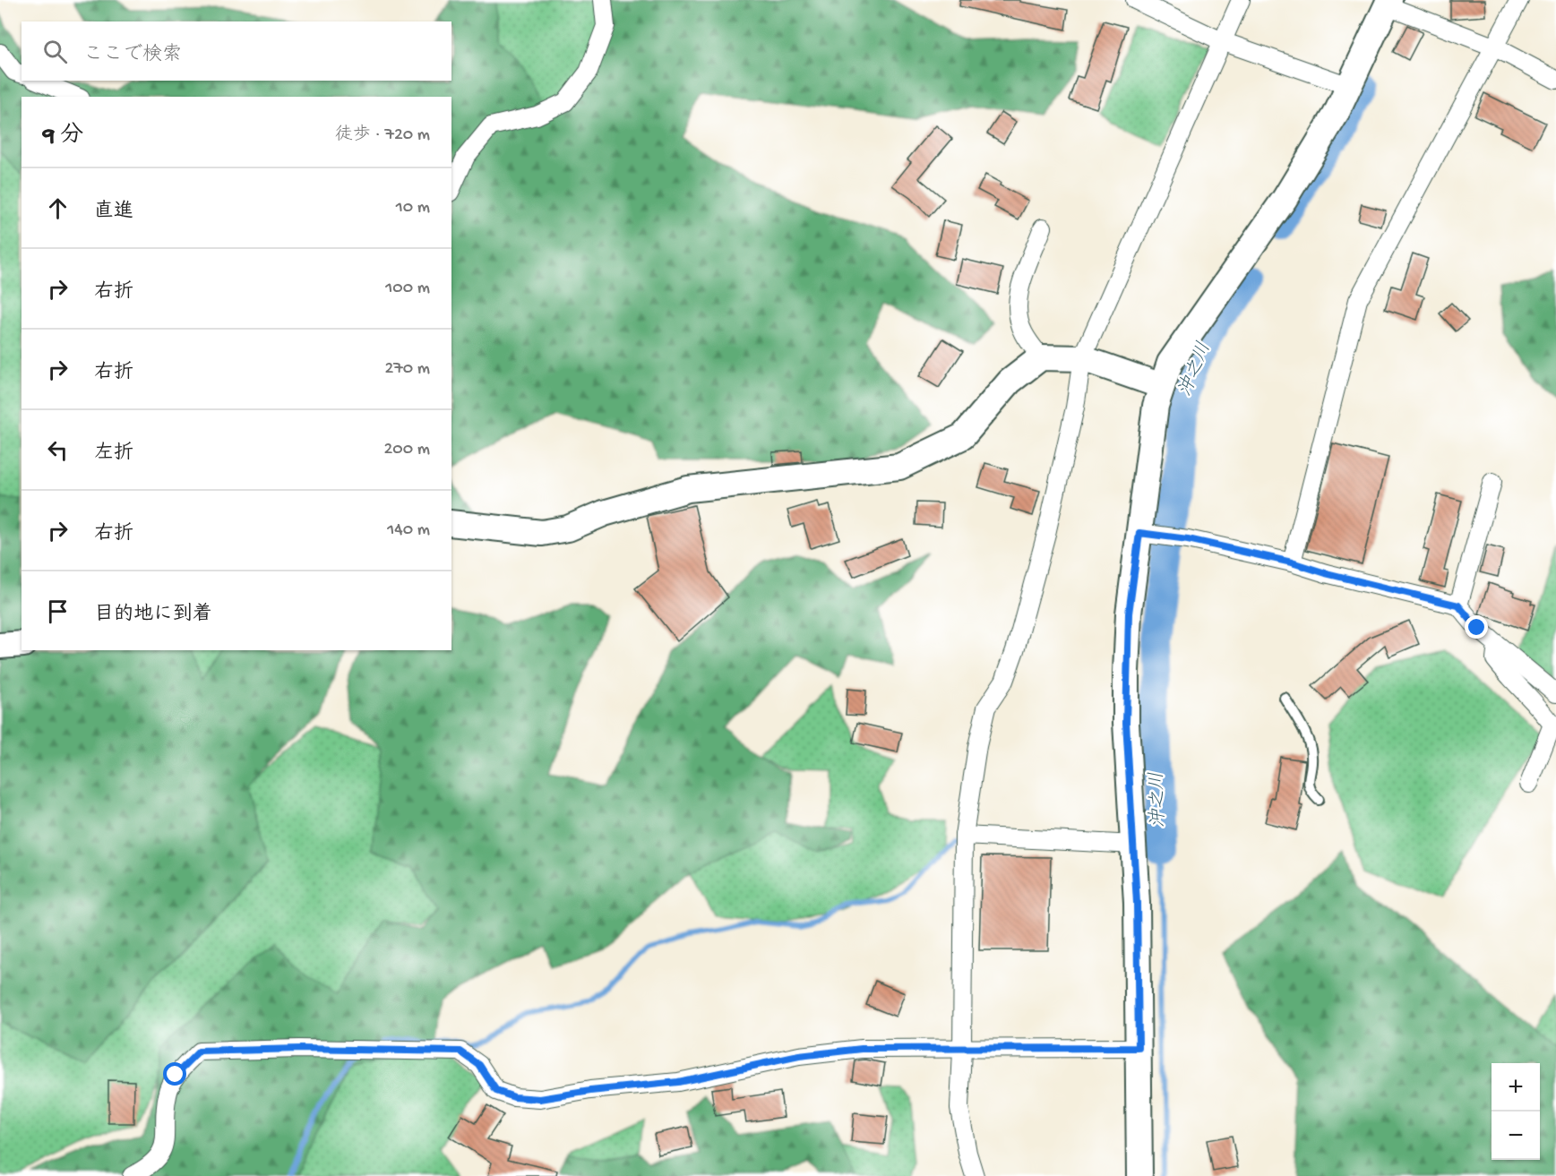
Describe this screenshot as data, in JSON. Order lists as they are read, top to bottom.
{
  "water": ["沖之川"],
  "page": {
    "search": "ここで検索",
    "heading": ["9 分", "徒歩 · 720 m"],
    "list": [
      ["直進", "10 m"],
      ["右折", "100 m"],
      ["右折", "270 m"],
      ["左折", "200 m"],
      ["右折", "140 m"],
      "目的地に到着"
    ],
    "map_buttons": ["+", "−"]
  }
}
